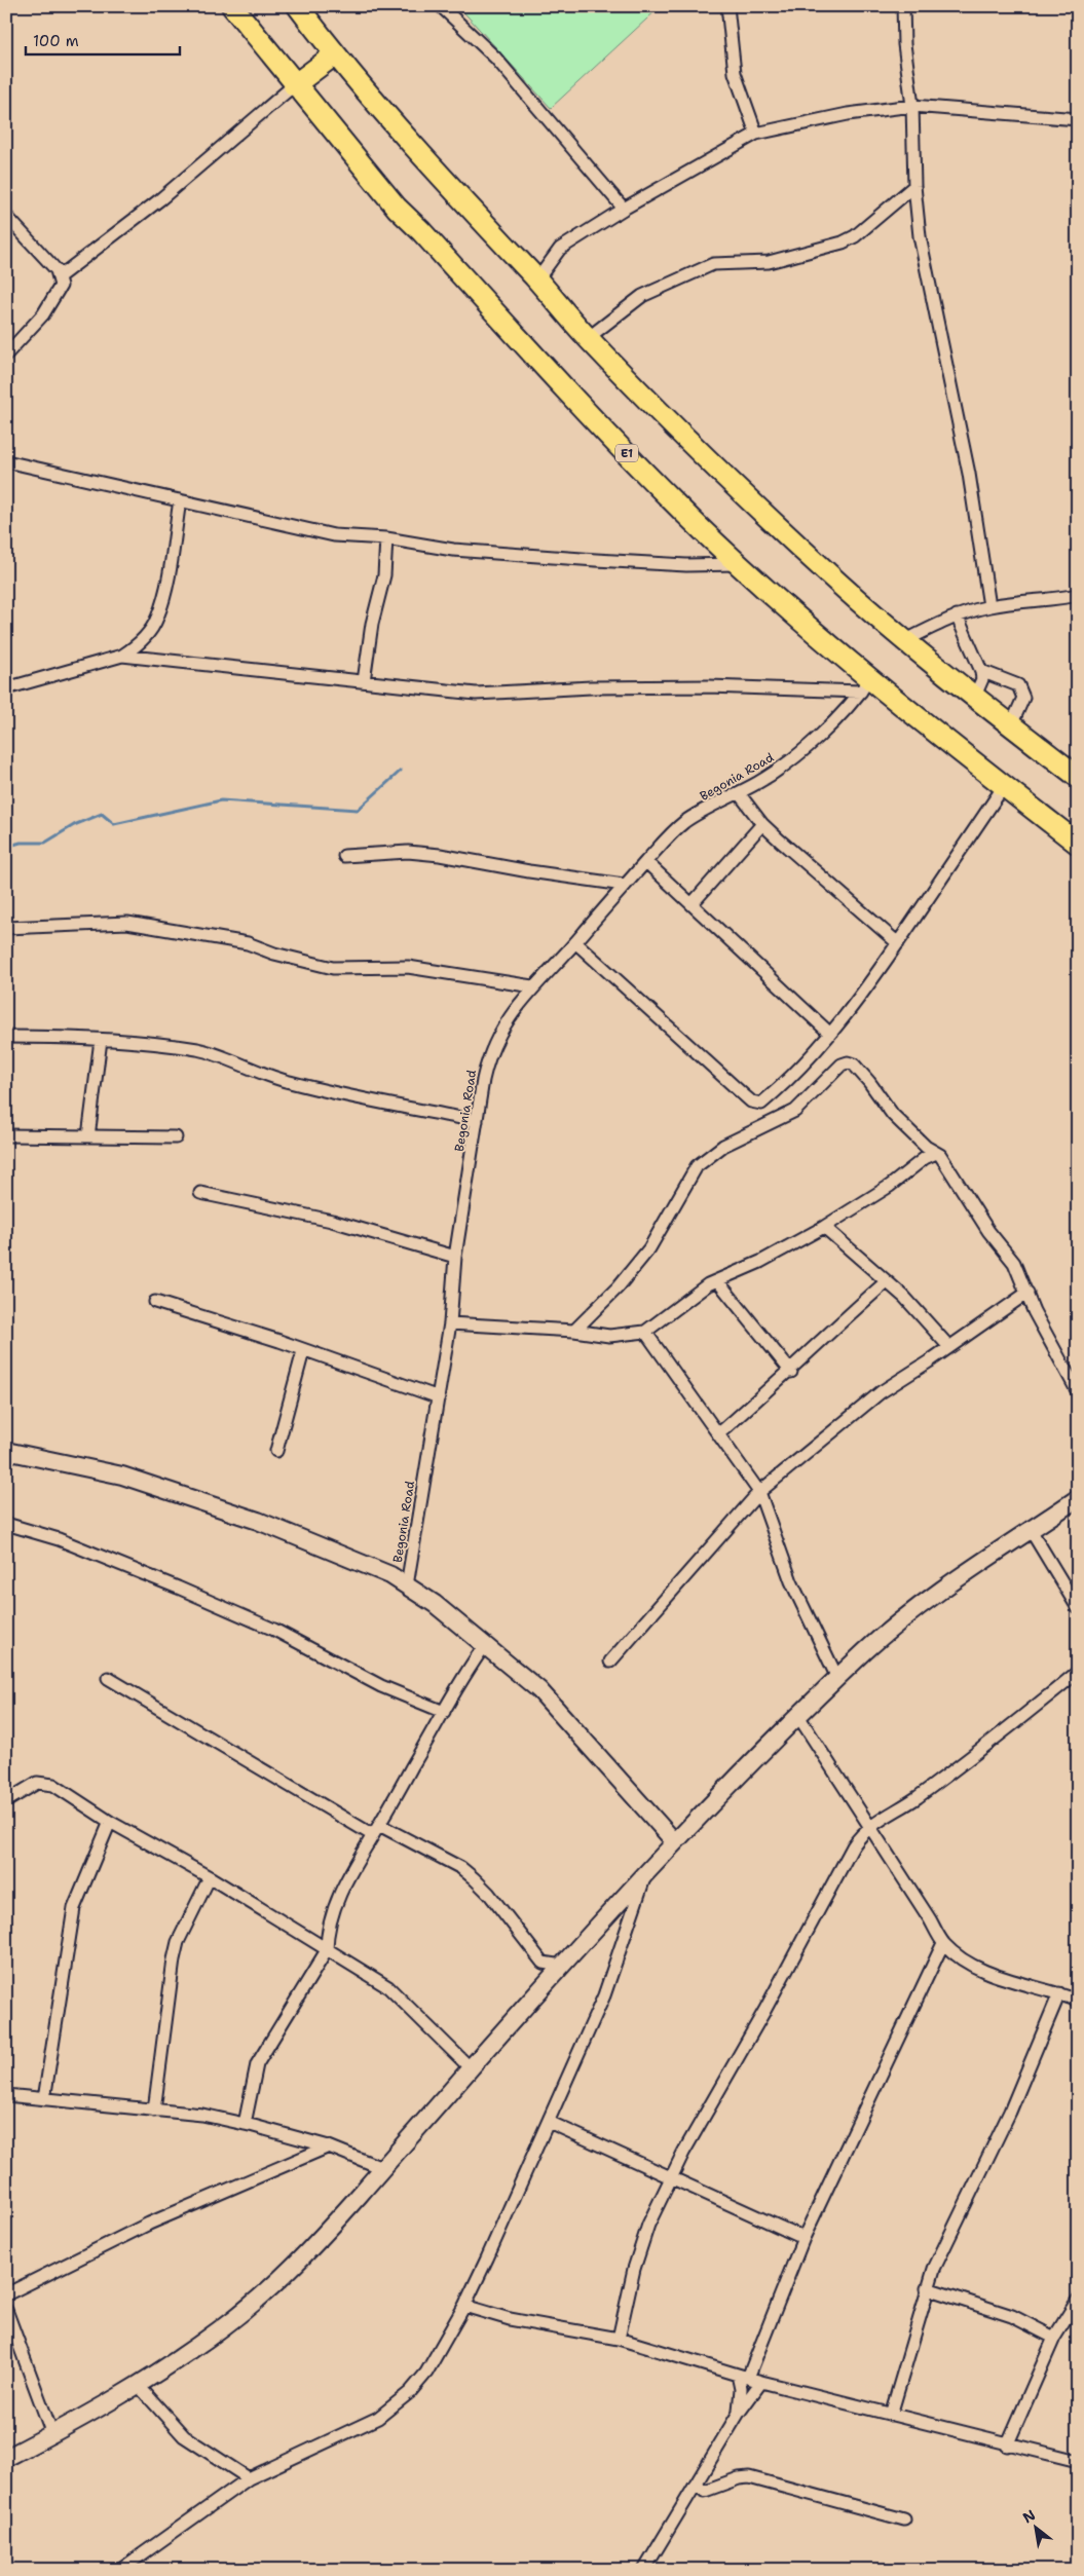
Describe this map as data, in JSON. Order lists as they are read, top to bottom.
{
  "streets": {
    "highway": ["E1"],
    "street": ["Begonia Road"]
  },
  "crossings": [
    ["E1", "Begonia Road"]
  ],
  "scale_bar": "100 m",
  "north": "top left"
}
